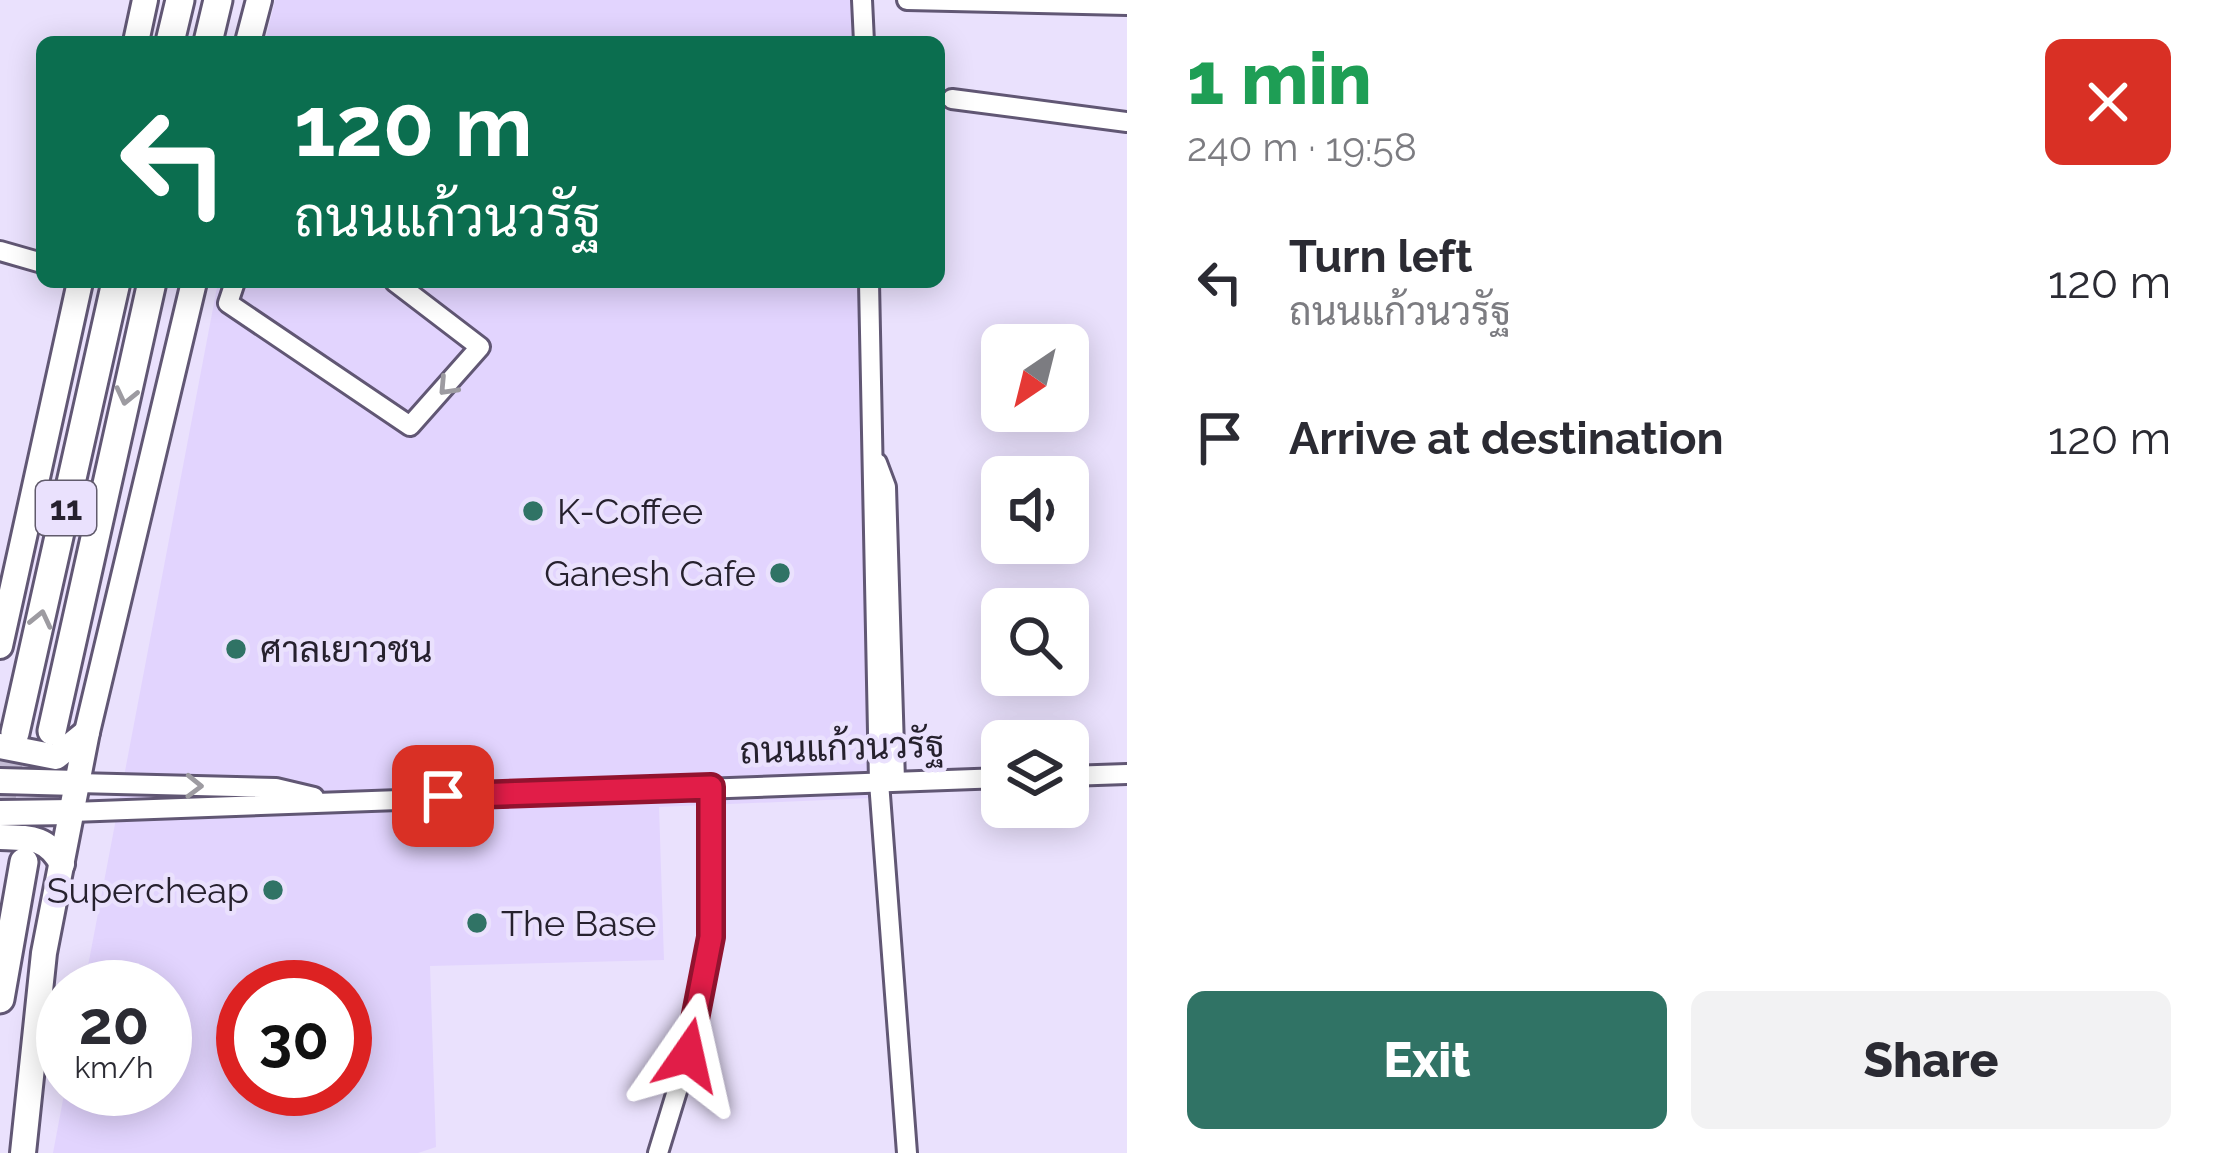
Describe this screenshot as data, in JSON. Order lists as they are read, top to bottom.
{
  "streets": {
    "highway": ["11"],
    "main road": ["ถนนแก้วนวรัฐ"]
  },
  "places": [
    "K-Coffee",
    "Ganesh Cafe",
    "ศาลเยาวชน",
    "Supercheap",
    "The Base"
  ],
  "north": "bottom left",
  "page": {
    "heading": ["1 min", "240 m · 19:58"],
    "turn": ["120 m", "ถนนแก้วนวรัฐ"],
    "list": [
      {
        "name": "Turn left",
        "note": "ถนนแก้วนวรัฐ",
        "value": "120 m"
      },
      {
        "name": "Arrive at destination",
        "value": "120 m"
      }
    ],
    "speed": "20 km/h",
    "limit": "30",
    "buttons": ["Exit", "Share"]
  }
}
